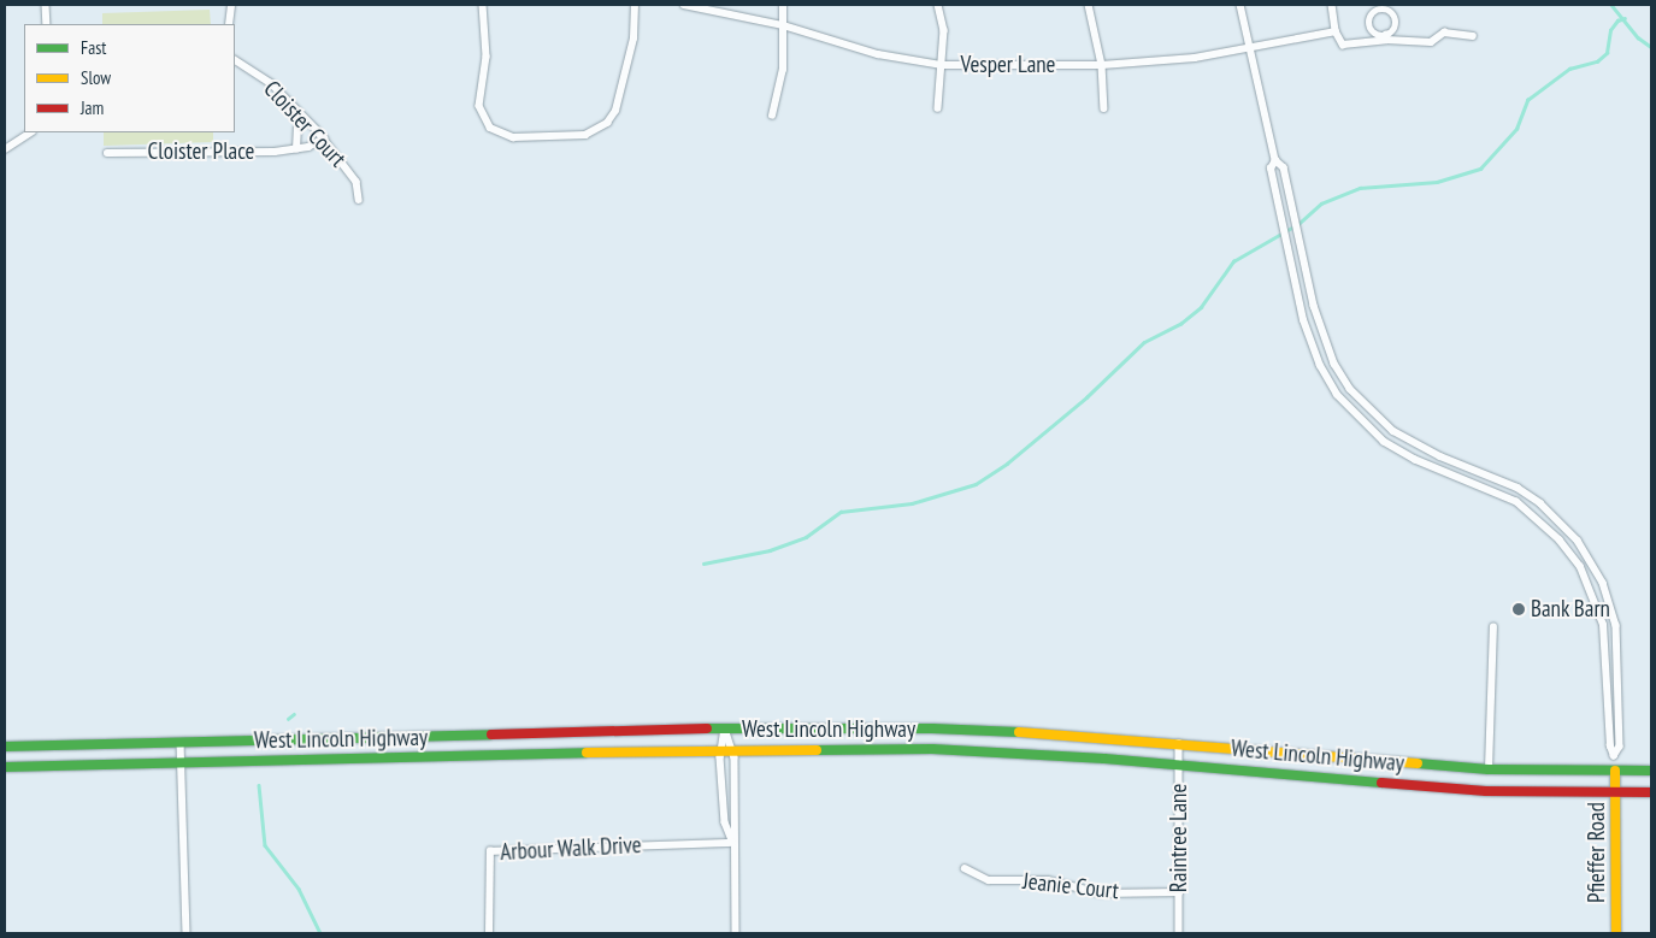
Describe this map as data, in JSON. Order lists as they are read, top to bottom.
{
  "streets": {
    "main road": ["West Lincoln Highway", "Pfieffer Road"],
    "street": [
      "Vesper Lane",
      "Cloister Court",
      "Cloister Place",
      "Raintree Lane",
      "Arbour Walk Drive",
      "Jeanie Court"
    ]
  },
  "crossings": [
    ["Cloister Court", "Cloister Place"],
    ["West Lincoln Highway", "Raintree Lane"],
    ["West Lincoln Highway", "Pfieffer Road"],
    ["Raintree Lane", "Jeanie Court"]
  ],
  "places": ["Bank Barn"],
  "legend": ["Fast", "Slow", "Jam"]
}
